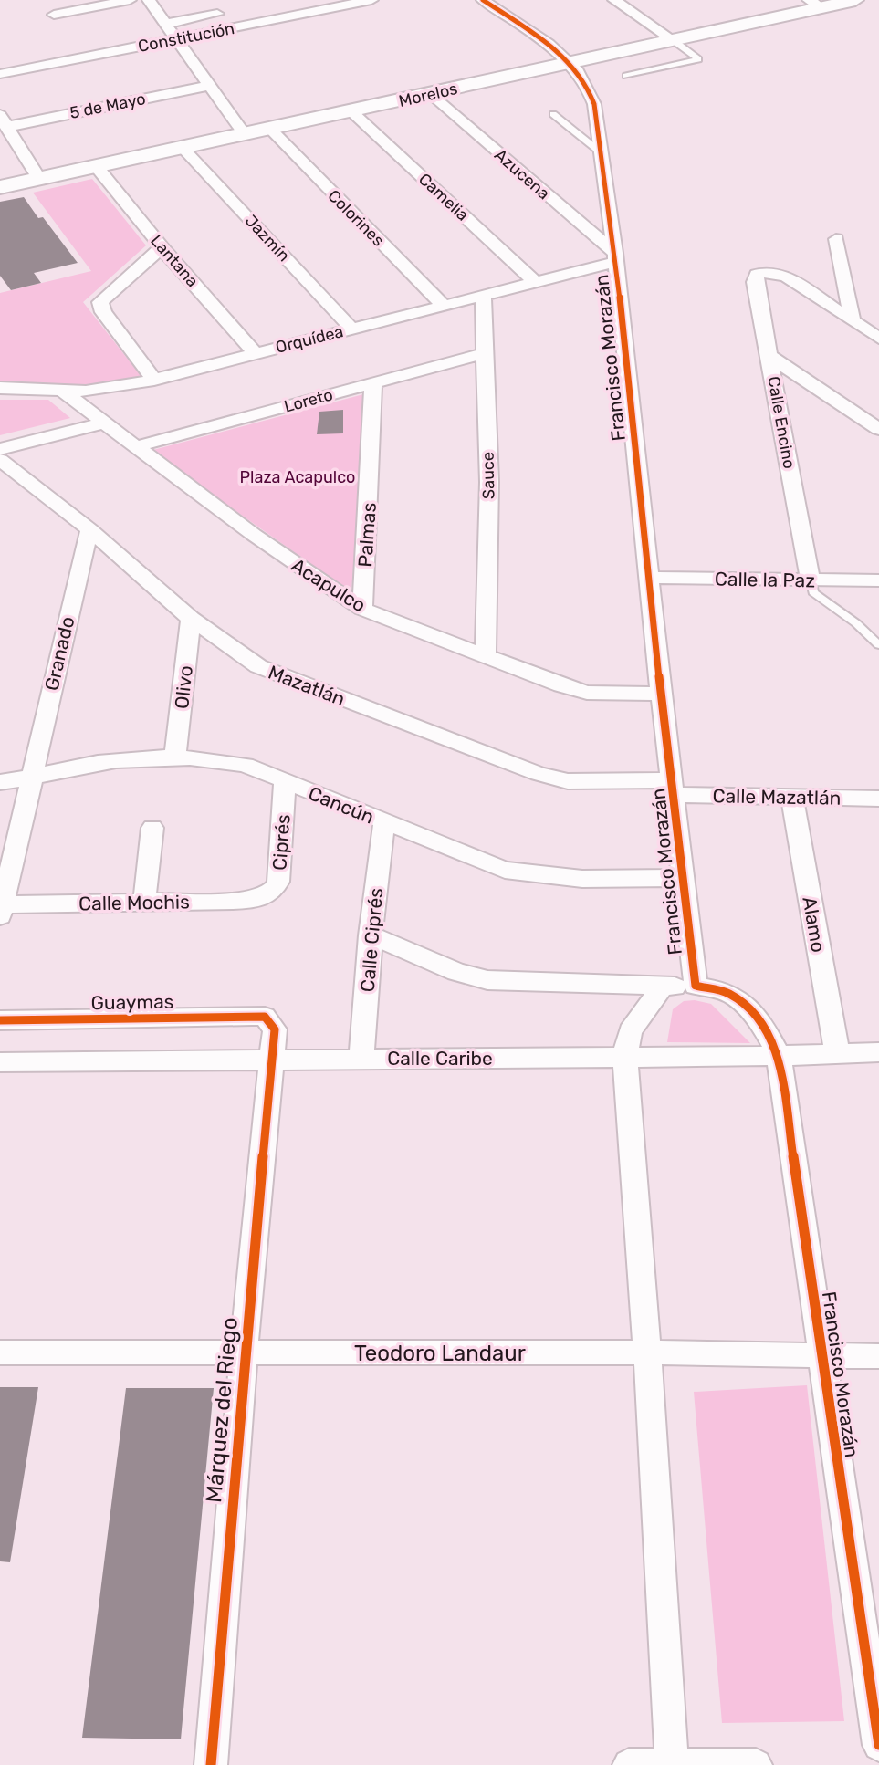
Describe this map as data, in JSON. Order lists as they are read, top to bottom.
{
  "streets": {
    "street": [
      "Constitución",
      "Morelos",
      "5 de Mayo",
      "Azucena",
      "Camelia",
      "Colorines",
      "Jazmín",
      "Lantana",
      "Orquídea",
      "Francisco Morazán",
      "Loreto",
      "Calle Encino",
      "Sauce",
      "Palmas",
      "Calle la Paz",
      "Acapulco",
      "Granado",
      "Mazatlán",
      "Olivo",
      "Calle Mazatlán",
      "Cancún",
      "Ciprés",
      "Calle Mochis",
      "Alamo",
      "Calle Ciprés",
      "Guaymas",
      "Calle Caribe",
      "Teodoro Landaur",
      "Márquez del Riego"
    ]
  },
  "crossings": [
    ["Morelos", "5 de Mayo"],
    ["Morelos", "Azucena"],
    ["Morelos", "Camelia"],
    ["Morelos", "Colorines"],
    ["Morelos", "Jazmín"],
    ["Morelos", "Lantana"],
    ["Morelos", "Francisco Morazán"],
    ["Azucena", "Orquídea"],
    ["Azucena", "Francisco Morazán"],
    ["Camelia", "Orquídea"],
    ["Colorines", "Orquídea"],
    ["Jazmín", "Orquídea"],
    ["Lantana", "Orquídea"],
    ["Orquídea", "Francisco Morazán"],
    ["Orquídea", "Sauce"],
    ["Orquídea", "Acapulco"],
    ["Francisco Morazán", "Calle la Paz"],
    ["Francisco Morazán", "Acapulco"],
    ["Francisco Morazán", "Mazatlán"],
    ["Francisco Morazán", "Calle Mazatlán"],
    ["Francisco Morazán", "Cancún"],
    ["Francisco Morazán", "Calle Caribe"],
    ["Francisco Morazán", "Teodoro Landaur"],
    ["Loreto", "Sauce"],
    ["Loreto", "Palmas"],
    ["Loreto", "Acapulco"],
    ["Calle Encino", "Calle la Paz"],
    ["Sauce", "Acapulco"],
    ["Palmas", "Acapulco"],
    ["Granado", "Mazatlán"],
    ["Granado", "Cancún"],
    ["Granado", "Calle Mochis"],
    ["Mazatlán", "Olivo"],
    ["Mazatlán", "Calle Mazatlán"],
    ["Olivo", "Cancún"],
    ["Calle Mazatlán", "Alamo"],
    ["Cancún", "Ciprés"],
    ["Cancún", "Calle Ciprés"],
    ["Ciprés", "Calle Mochis"],
    ["Alamo", "Calle Caribe"],
    ["Calle Ciprés", "Calle Caribe"],
    ["Guaymas", "Márquez del Riego"],
    ["Calle Caribe", "Márquez del Riego"],
    ["Teodoro Landaur", "Márquez del Riego"]
  ],
  "parks": ["Plaza Acapulco"]
}
